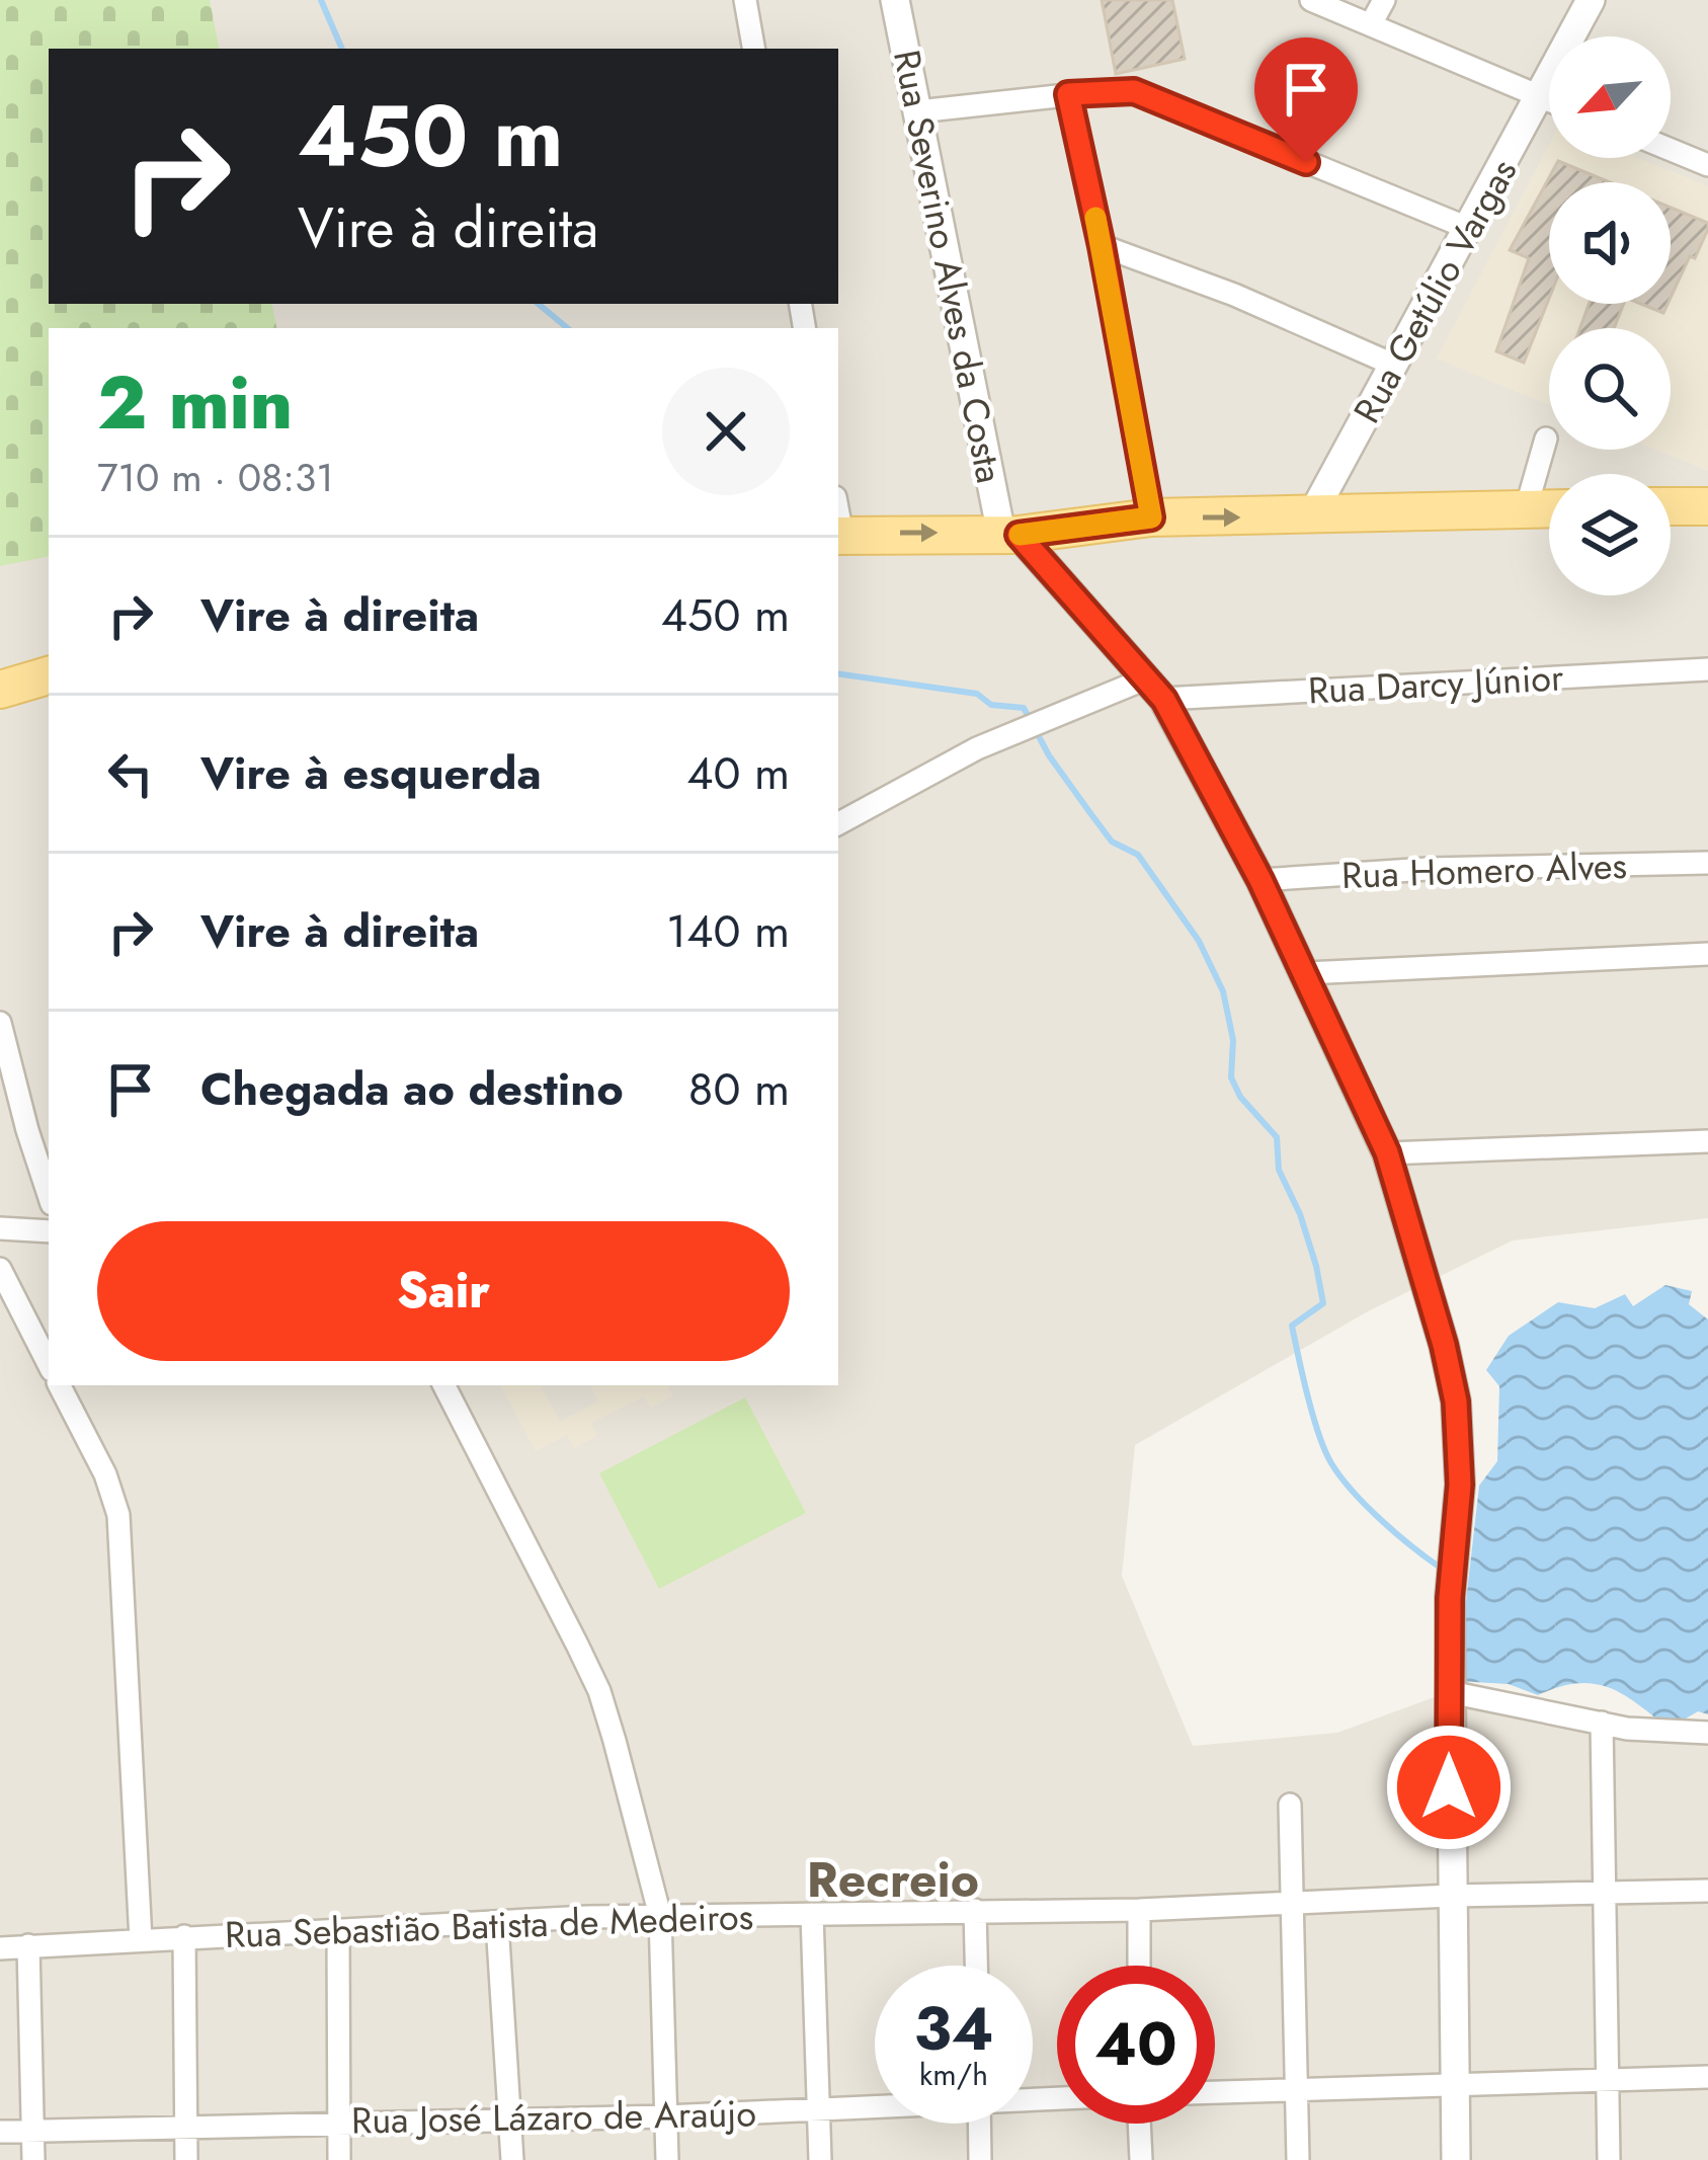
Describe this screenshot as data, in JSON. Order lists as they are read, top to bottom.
{
  "streets": {
    "street": [
      "Rua Severino Alves da Costa",
      "Rua Getúlio Vargas",
      "Rua Darcy Júnior",
      "Rua Homero Alves",
      "Rua Sebastião Batista de Medeiros",
      "Rua José Lázaro de Araújo"
    ]
  },
  "districts": ["Recreio"],
  "north": "bottom left",
  "page": {
    "turn": ["450 m", "Vire à direita"],
    "heading": ["2 min", "710 m · 08:31"],
    "list": [
      {
        "name": "Vire à direita",
        "value": "450 m"
      },
      {
        "name": "Vire à esquerda",
        "value": "40 m"
      },
      {
        "name": "Vire à direita",
        "value": "140 m"
      },
      {
        "name": "Chegada ao destino",
        "value": "80 m"
      }
    ],
    "buttons": "Sair",
    "speed": "34 km/h",
    "limit": "40"
  }
}
